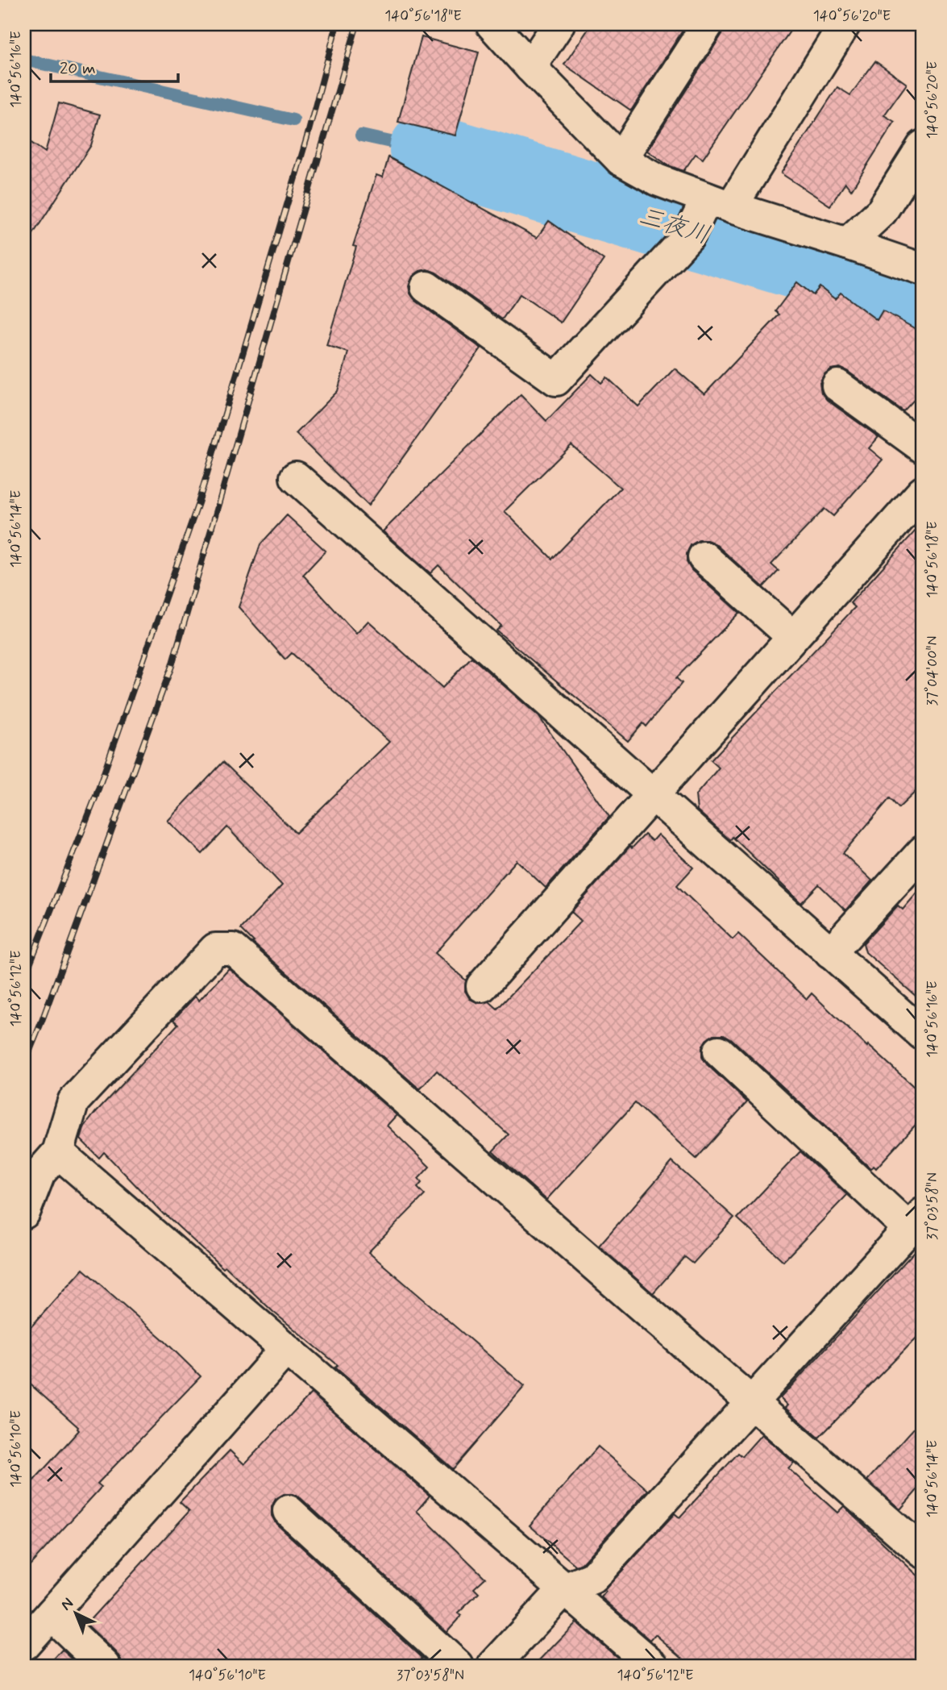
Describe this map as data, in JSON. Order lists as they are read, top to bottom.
{
  "water": ["三夜川"],
  "scale_bar": "20 m",
  "north": "top left",
  "coordinates": [
    "140°56'18\"E",
    "140°56'20\"E",
    "140°56'16\"E",
    "140°56'14\"E",
    "37°04'00\"N",
    "140°56'12\"E",
    "37°03'58\"N",
    "140°56'10\"E"
  ]
}
